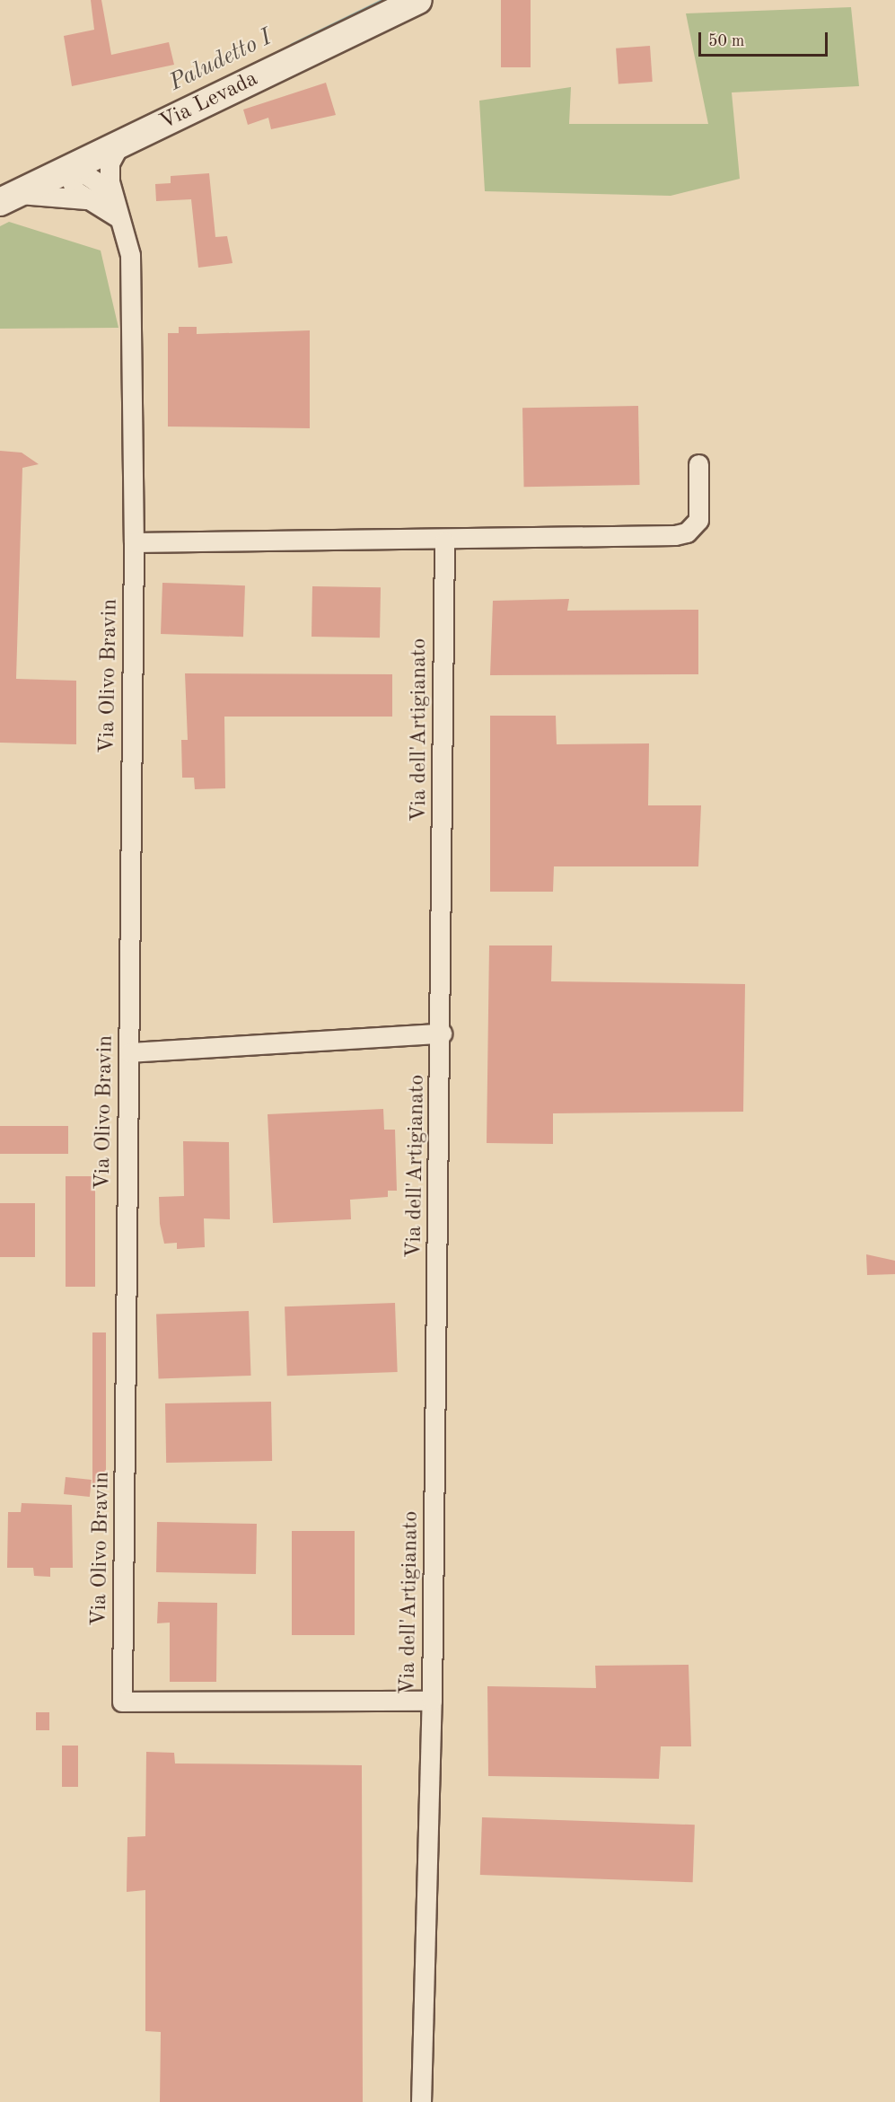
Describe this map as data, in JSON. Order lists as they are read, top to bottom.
{
  "streets": {
    "main road": ["Via Levada"],
    "street": ["Via Olivo Bravin", "Via dell'Artigianato"]
  },
  "crossings": [
    ["Via Olivo Bravin", "Via dell'Artigianato"]
  ],
  "water": ["Paludetto I"],
  "scale_bar": "50 m"
}
